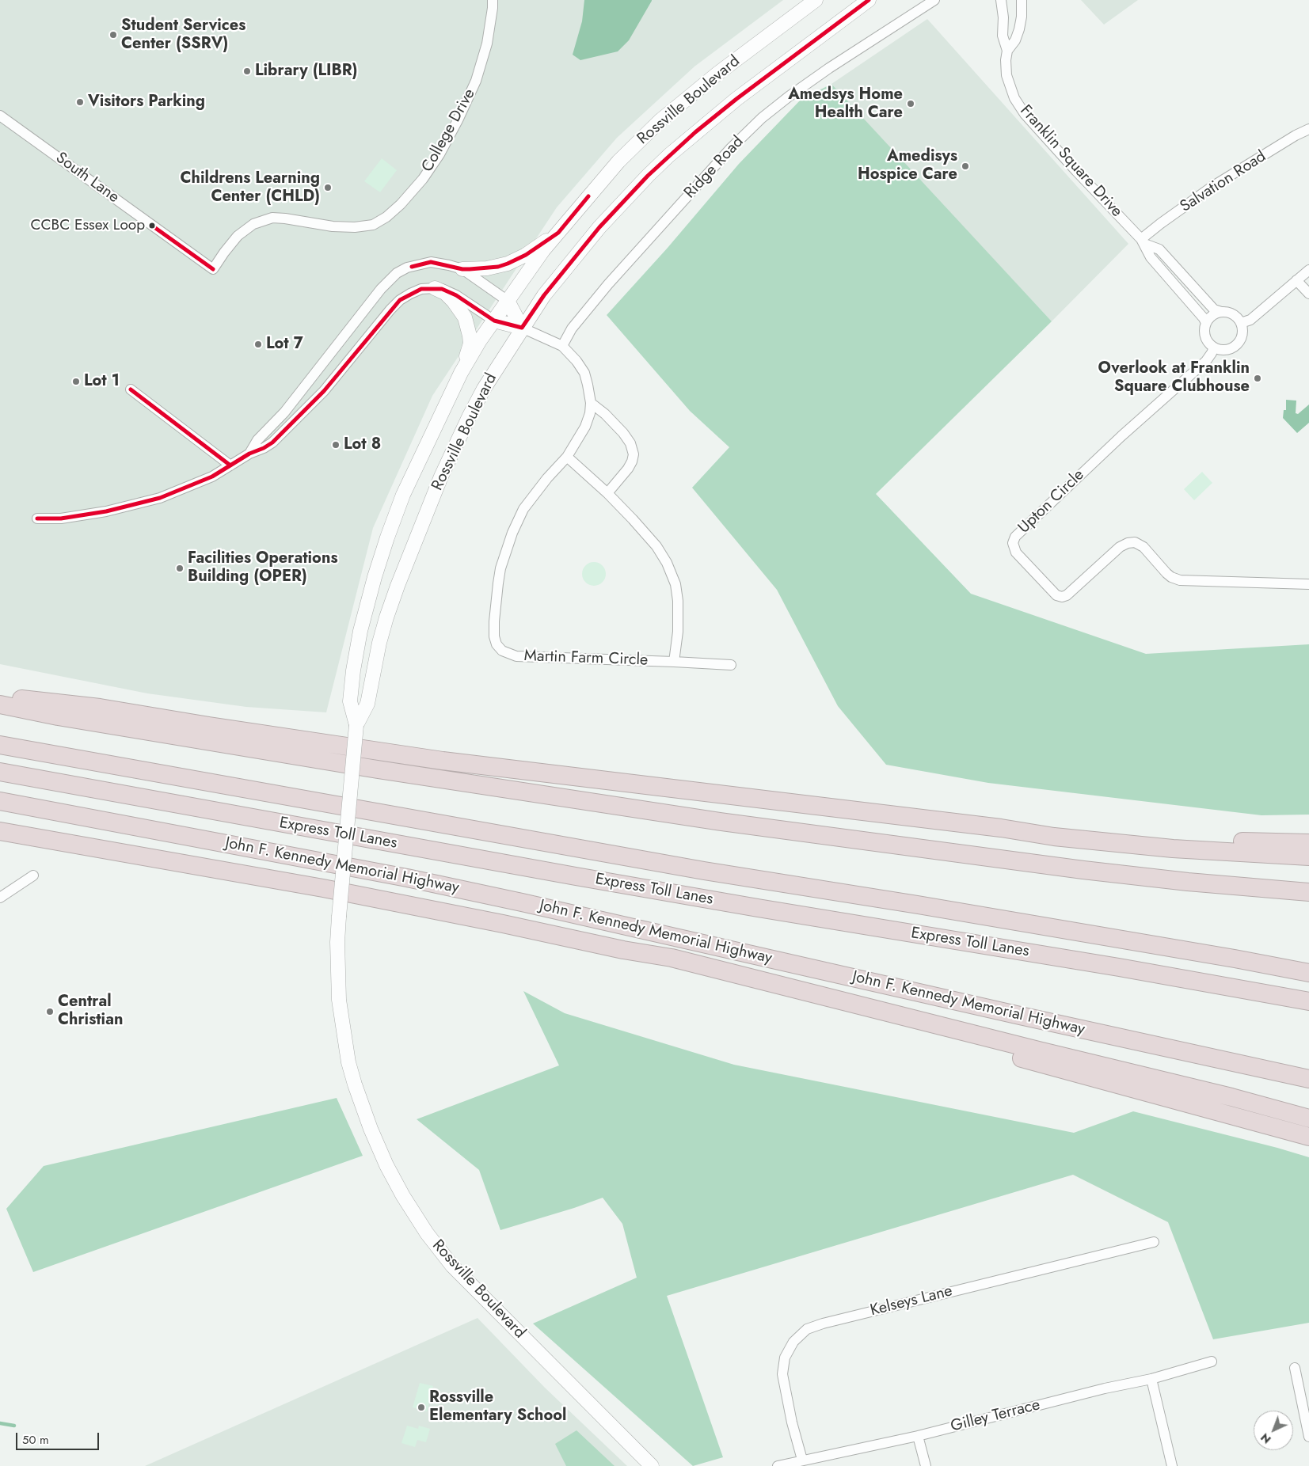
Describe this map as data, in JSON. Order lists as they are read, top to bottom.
{
  "streets": {
    "highway": ["Express Toll Lanes", "John F. Kennedy Memorial Highway"],
    "main road": ["Rossville Boulevard"],
    "street": [
      "College Drive",
      "Franklin Square Drive",
      "Ridge Road",
      "South Lane",
      "Salvation Road",
      "Upton Circle",
      "Martin Farm Circle",
      "Kelseys Lane",
      "Gilley Terrace"
    ]
  },
  "crossings": [
    ["College Drive", "South Lane"],
    ["Franklin Square Drive", "Salvation Road"],
    ["Franklin Square Drive", "Upton Circle"],
    ["Ridge Road", "Martin Farm Circle"],
    ["Kelseys Lane", "Gilley Terrace"]
  ],
  "places": [
    "Student Services Center (SSRV)",
    "Library (LIBR)",
    "Visitors Parking",
    "Amedsys Home Health Care",
    "Amedisys Hospice Care",
    "Childrens Learning Center (CHLD)",
    "CCBC Essex Loop",
    "Lot 7",
    "Overlook at Franklin Square Clubhouse",
    "Lot 1",
    "Lot 8",
    "Facilities Operations Building (OPER)",
    "Central Christian",
    "Rossville Elementary School"
  ],
  "scale_bar": "50 m",
  "north": "bottom left"
}
